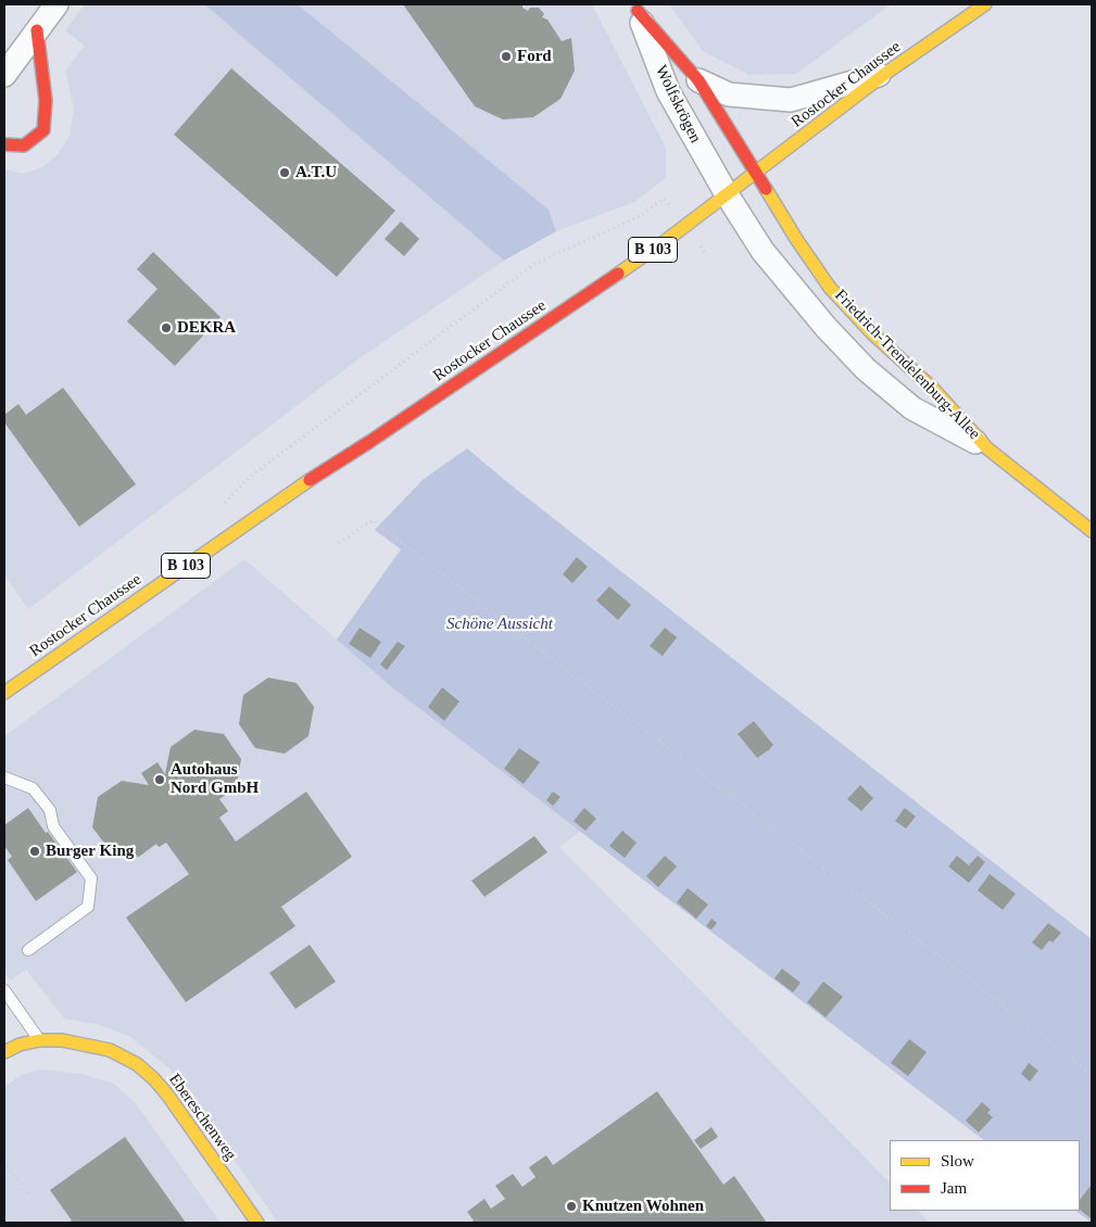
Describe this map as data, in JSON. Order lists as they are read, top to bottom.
{
  "streets": {
    "main road": [
      "Rostocker Chaussee",
      "Wolfskrögen",
      "B 103",
      "Friedrich-Trendelenburg-Allee",
      "Ebereschenweg"
    ]
  },
  "crossings": [
    ["Rostocker Chaussee", "Wolfskrögen"],
    ["Rostocker Chaussee", "Friedrich-Trendelenburg-Allee"],
    ["Wolfskrögen", "Friedrich-Trendelenburg-Allee"]
  ],
  "parks": ["Schöne Aussicht"],
  "places": [
    "Ford",
    "A.T.U",
    "DEKRA",
    "Autohaus Nord GmbH",
    "Burger King",
    "Knutzen Wohnen"
  ],
  "legend": ["Slow", "Jam"]
}
